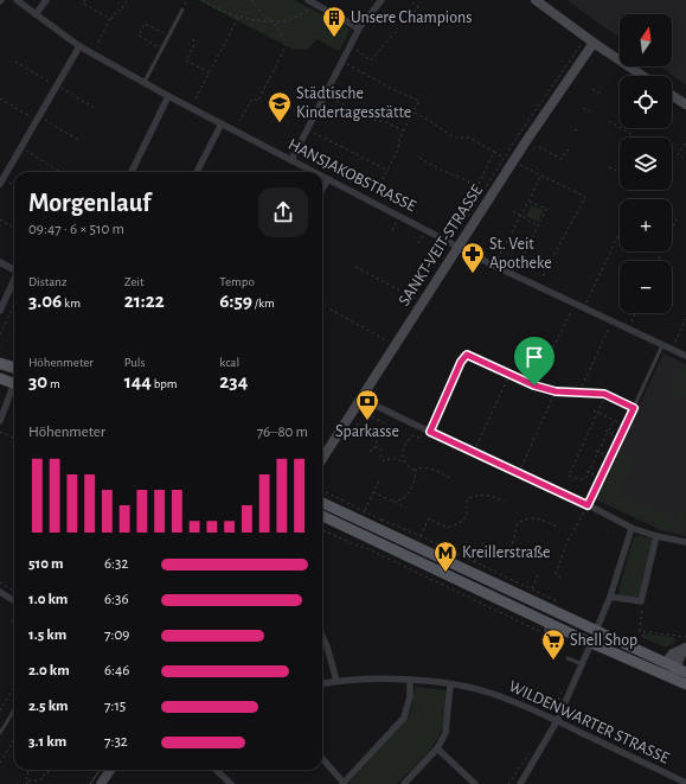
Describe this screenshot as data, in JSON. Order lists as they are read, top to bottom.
{
  "streets": {
    "street": ["HANSJAKOBSTRASSE", "SANKT-VEIT-STRASSE", "WILDENWARTER STRASSE"]
  },
  "crossings": [
    ["HANSJAKOBSTRASSE", "SANKT-VEIT-STRASSE"]
  ],
  "places": {
    "building": ["Unsere Champions"],
    "school or university": ["Städtische Kindertagesstätte"],
    "pharmacy": ["St. Veit Apotheke"],
    "bank": ["Sparkasse"],
    "metro station": ["Kreillerstraße"],
    "supermarket": ["Shell Shop"]
  },
  "north": "top",
  "page": {
    "map_buttons": ["+", "−"],
    "heading": ["Morgenlauf", "09:47 · 6 × 510 m"],
    "stats": [
      ["Distanz", "3.06 km"],
      ["Zeit", "21:22"],
      ["Tempo", "6:59 /km"],
      ["Höhenmeter", "30 m"],
      ["Puls", "144 bpm"],
      ["kcal", "234"]
    ],
    "chart": ["Höhenmeter", "76–80 m"],
    "list": [
      {
        "name": "510 m",
        "note": "6:32"
      },
      {
        "name": "1.0 km",
        "note": "6:36"
      },
      {
        "name": "1.5 km",
        "note": "7:09"
      },
      {
        "name": "2.0 km",
        "note": "6:46"
      },
      {
        "name": "2.5 km",
        "note": "7:15"
      },
      {
        "name": "3.1 km",
        "note": "7:32"
      }
    ]
  }
}
